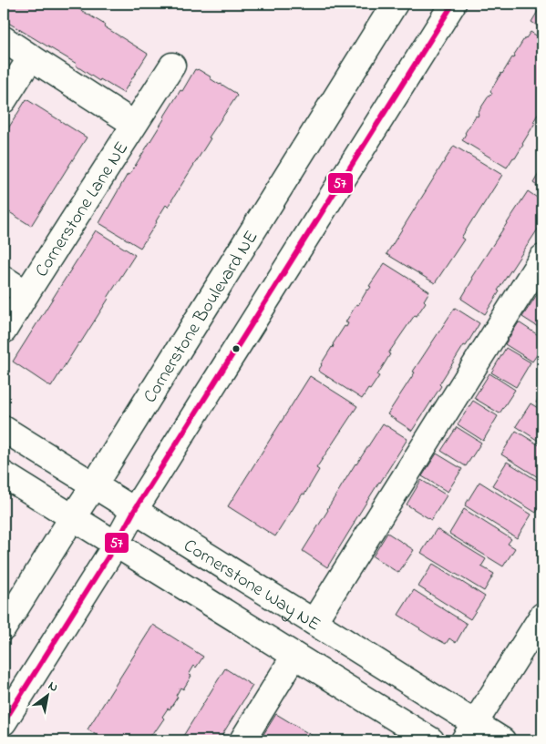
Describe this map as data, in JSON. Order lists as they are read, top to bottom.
{
  "streets": {
    "street": ["Cornerstone Lane NE", "Cornerstone Boulevard NE", "Cornerstone Way NE"]
  },
  "crossings": [
    ["Cornerstone Boulevard NE", "Cornerstone Way NE"]
  ],
  "lines": ["transit line 57"],
  "north": "top right"
}
